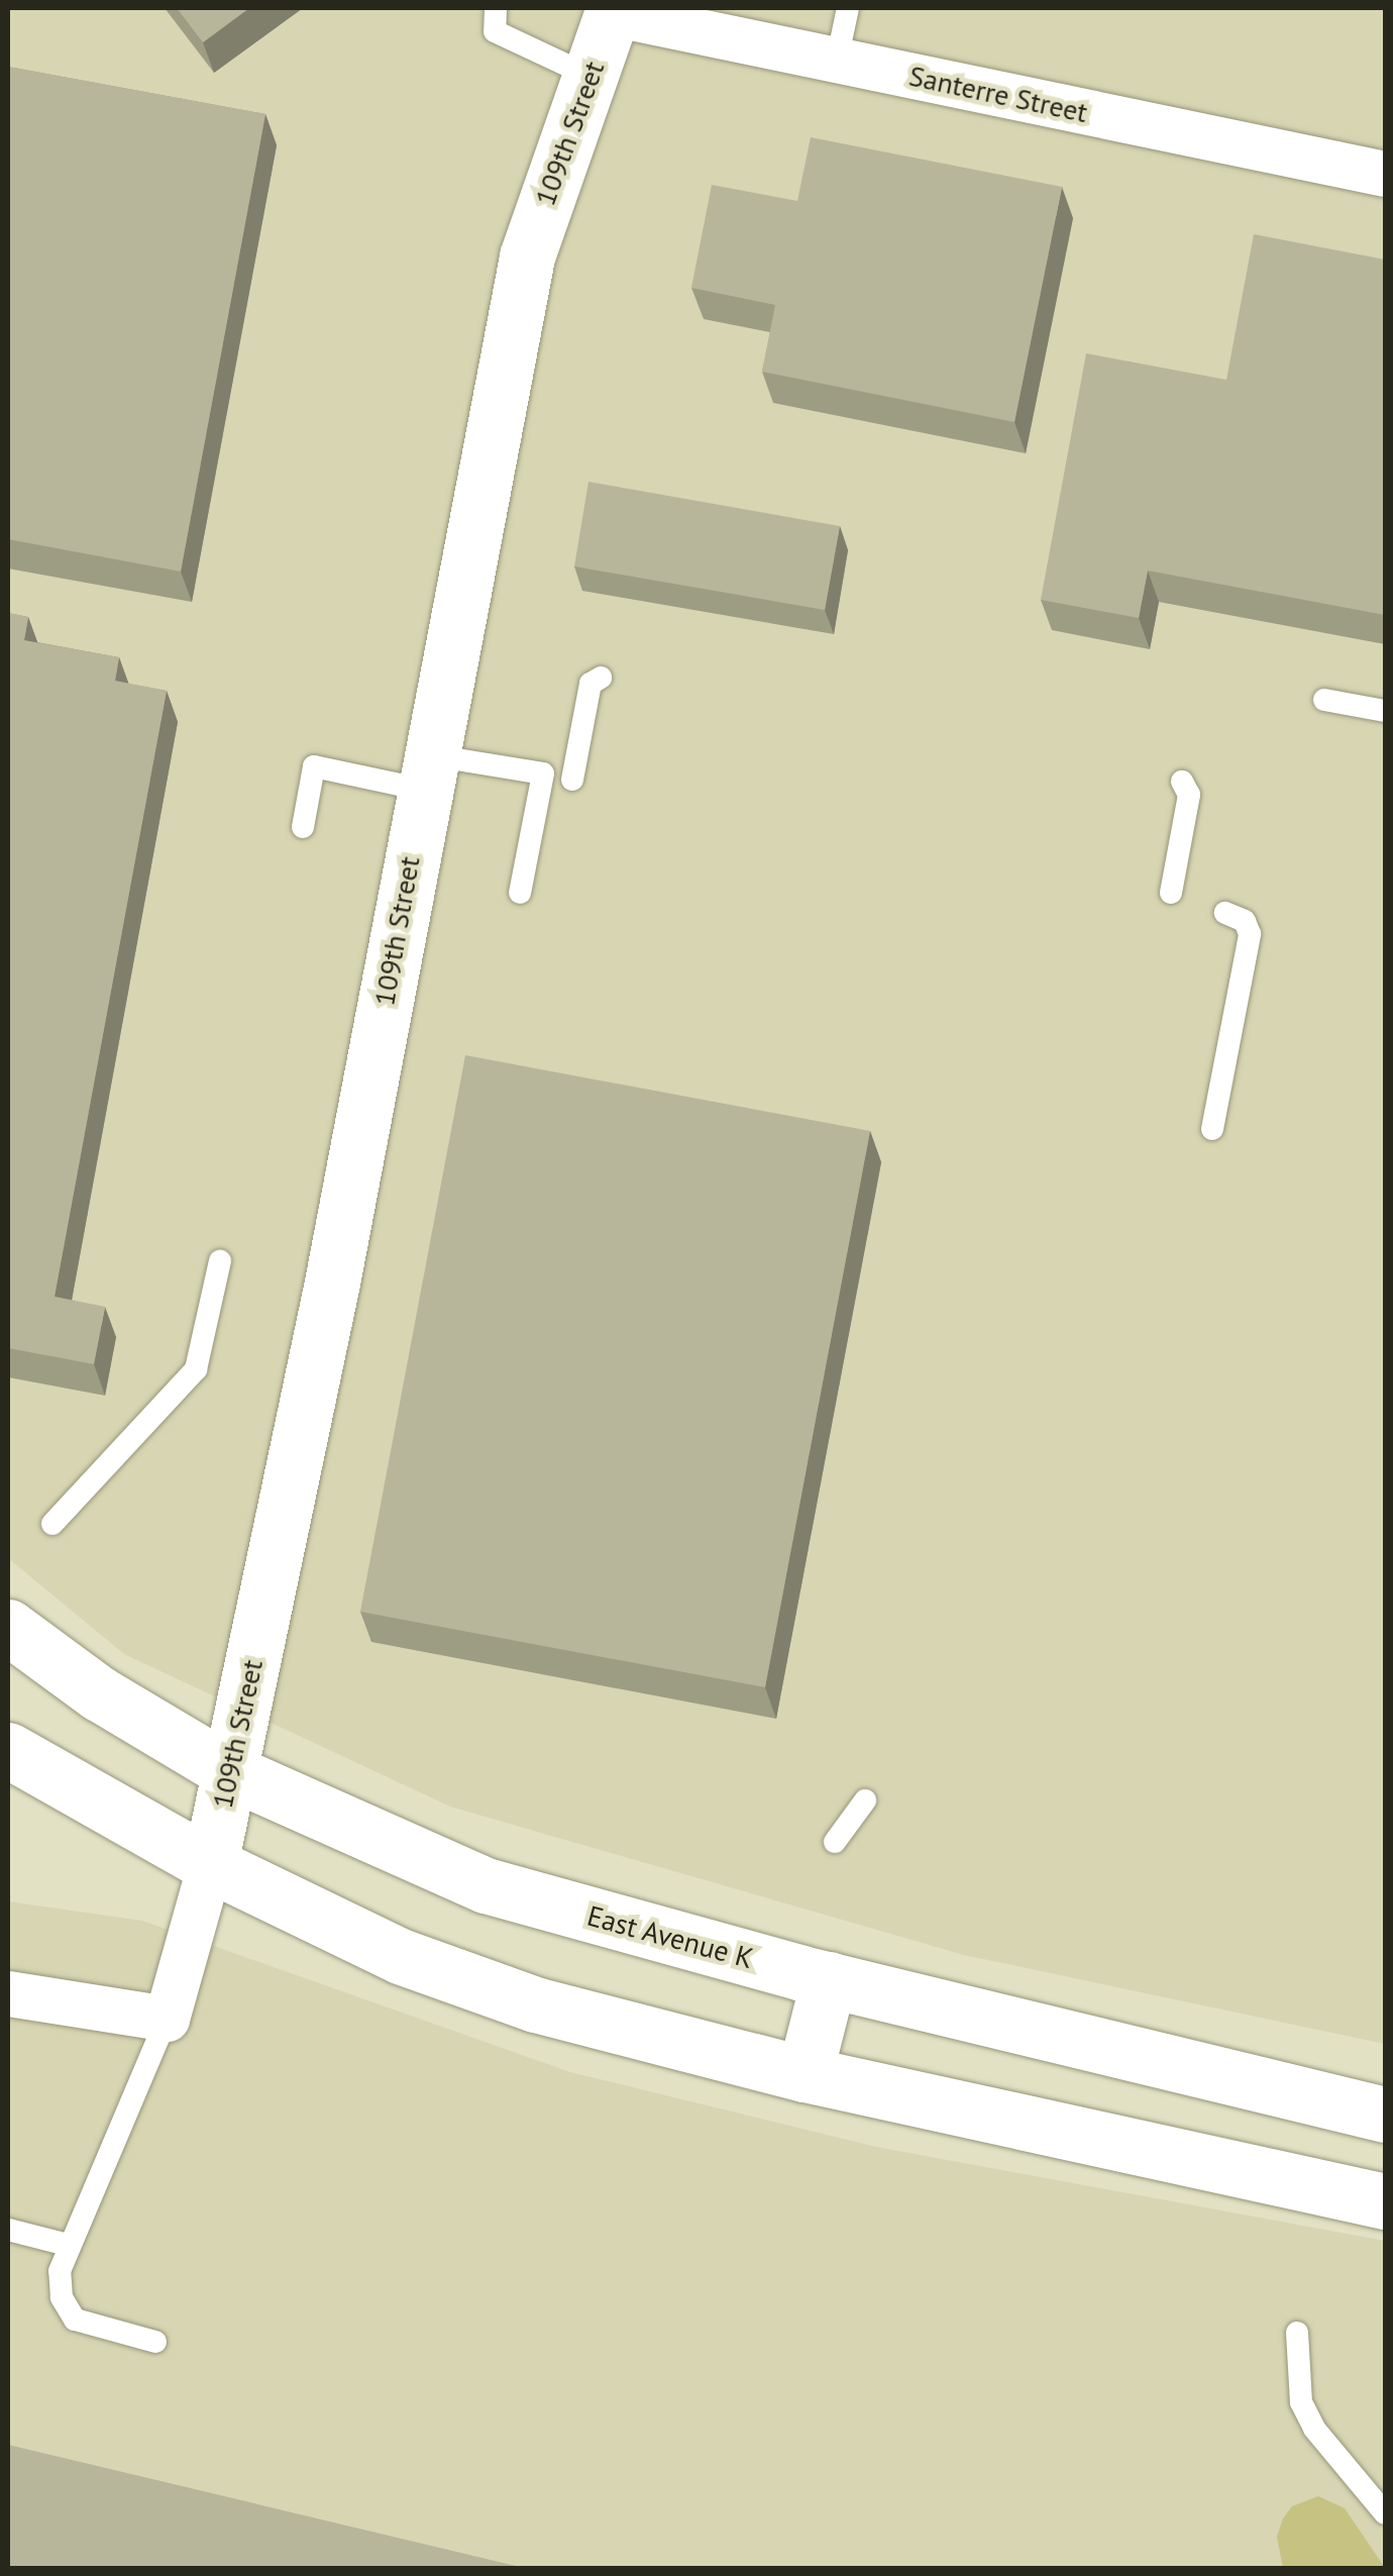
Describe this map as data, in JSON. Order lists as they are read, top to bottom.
{
  "streets": {
    "street": ["Santerre Street", "109th Street", "East Avenue K"]
  },
  "crossings": [
    ["Santerre Street", "109th Street"],
    ["109th Street", "East Avenue K"]
  ]
}
